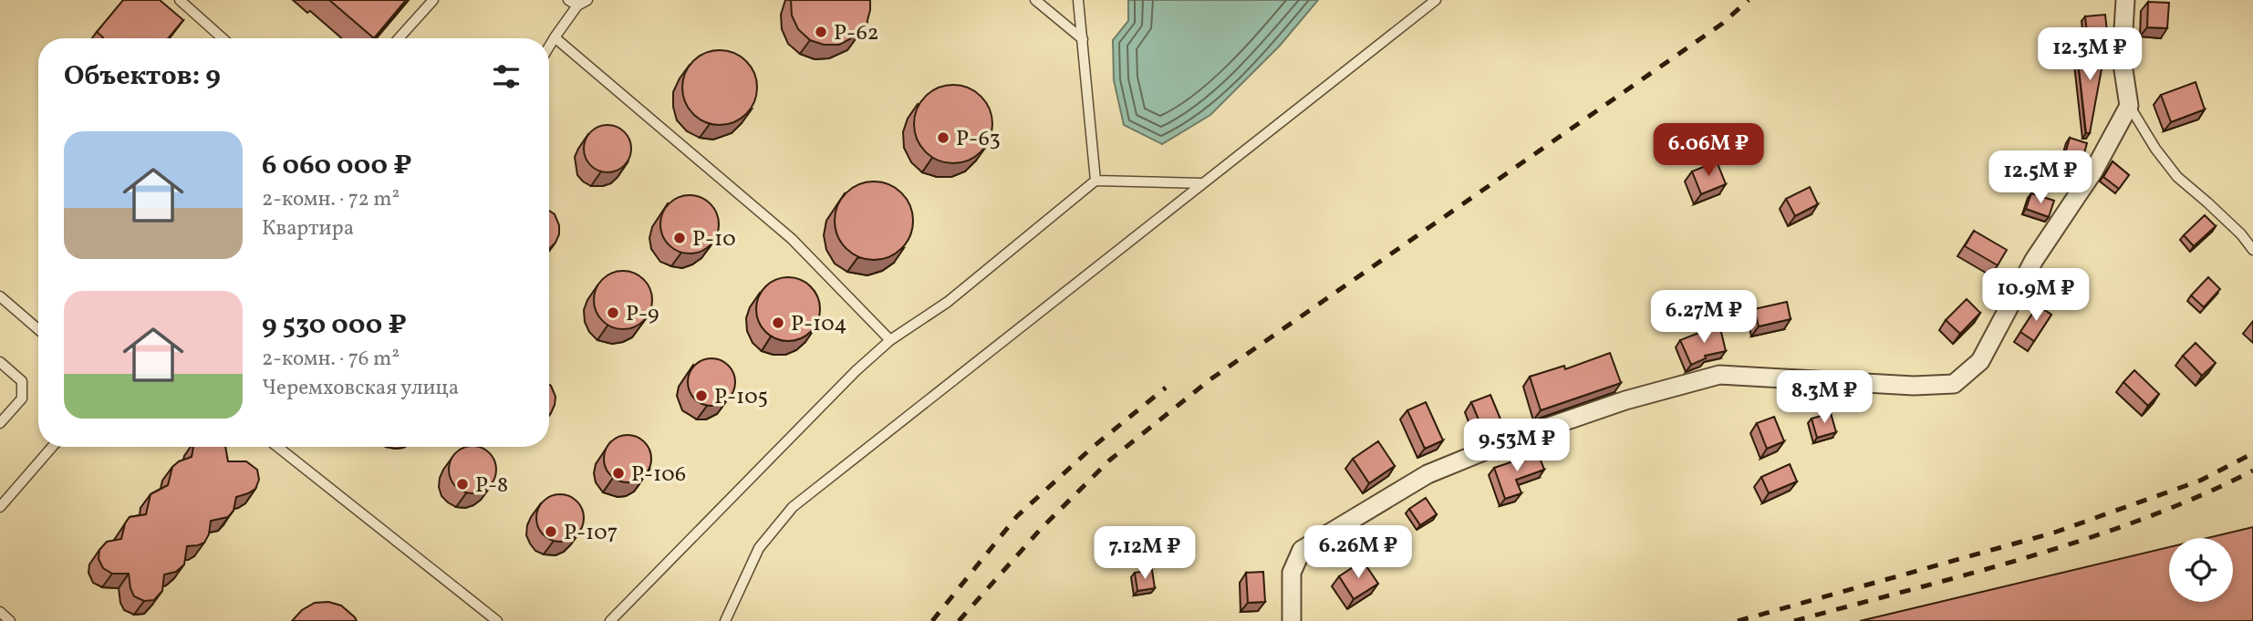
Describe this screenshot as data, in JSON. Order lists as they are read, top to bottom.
{
  "places": [
    "Р-62",
    "Р-63",
    "Р-10",
    "Р-9",
    "Р-104",
    "Р-105",
    "Р-106",
    "Р-8",
    "Р-107"
  ],
  "page": {
    "price": [
      "12.3M ₽",
      "6.06M ₽",
      "12.5M ₽",
      "10.9M ₽",
      "6.27M ₽",
      "8.3M ₽",
      "9.53M ₽",
      "6.26M ₽",
      "7.12M ₽"
    ],
    "heading": "Объектов: 9",
    "list": [
      {
        "name": "6 060 000 ₽",
        "note": "2-комн. · 72 m² · Квартира"
      },
      {
        "name": "9 530 000 ₽",
        "note": "2-комн. · 76 m² · Черемховская улица"
      }
    ]
  }
}
